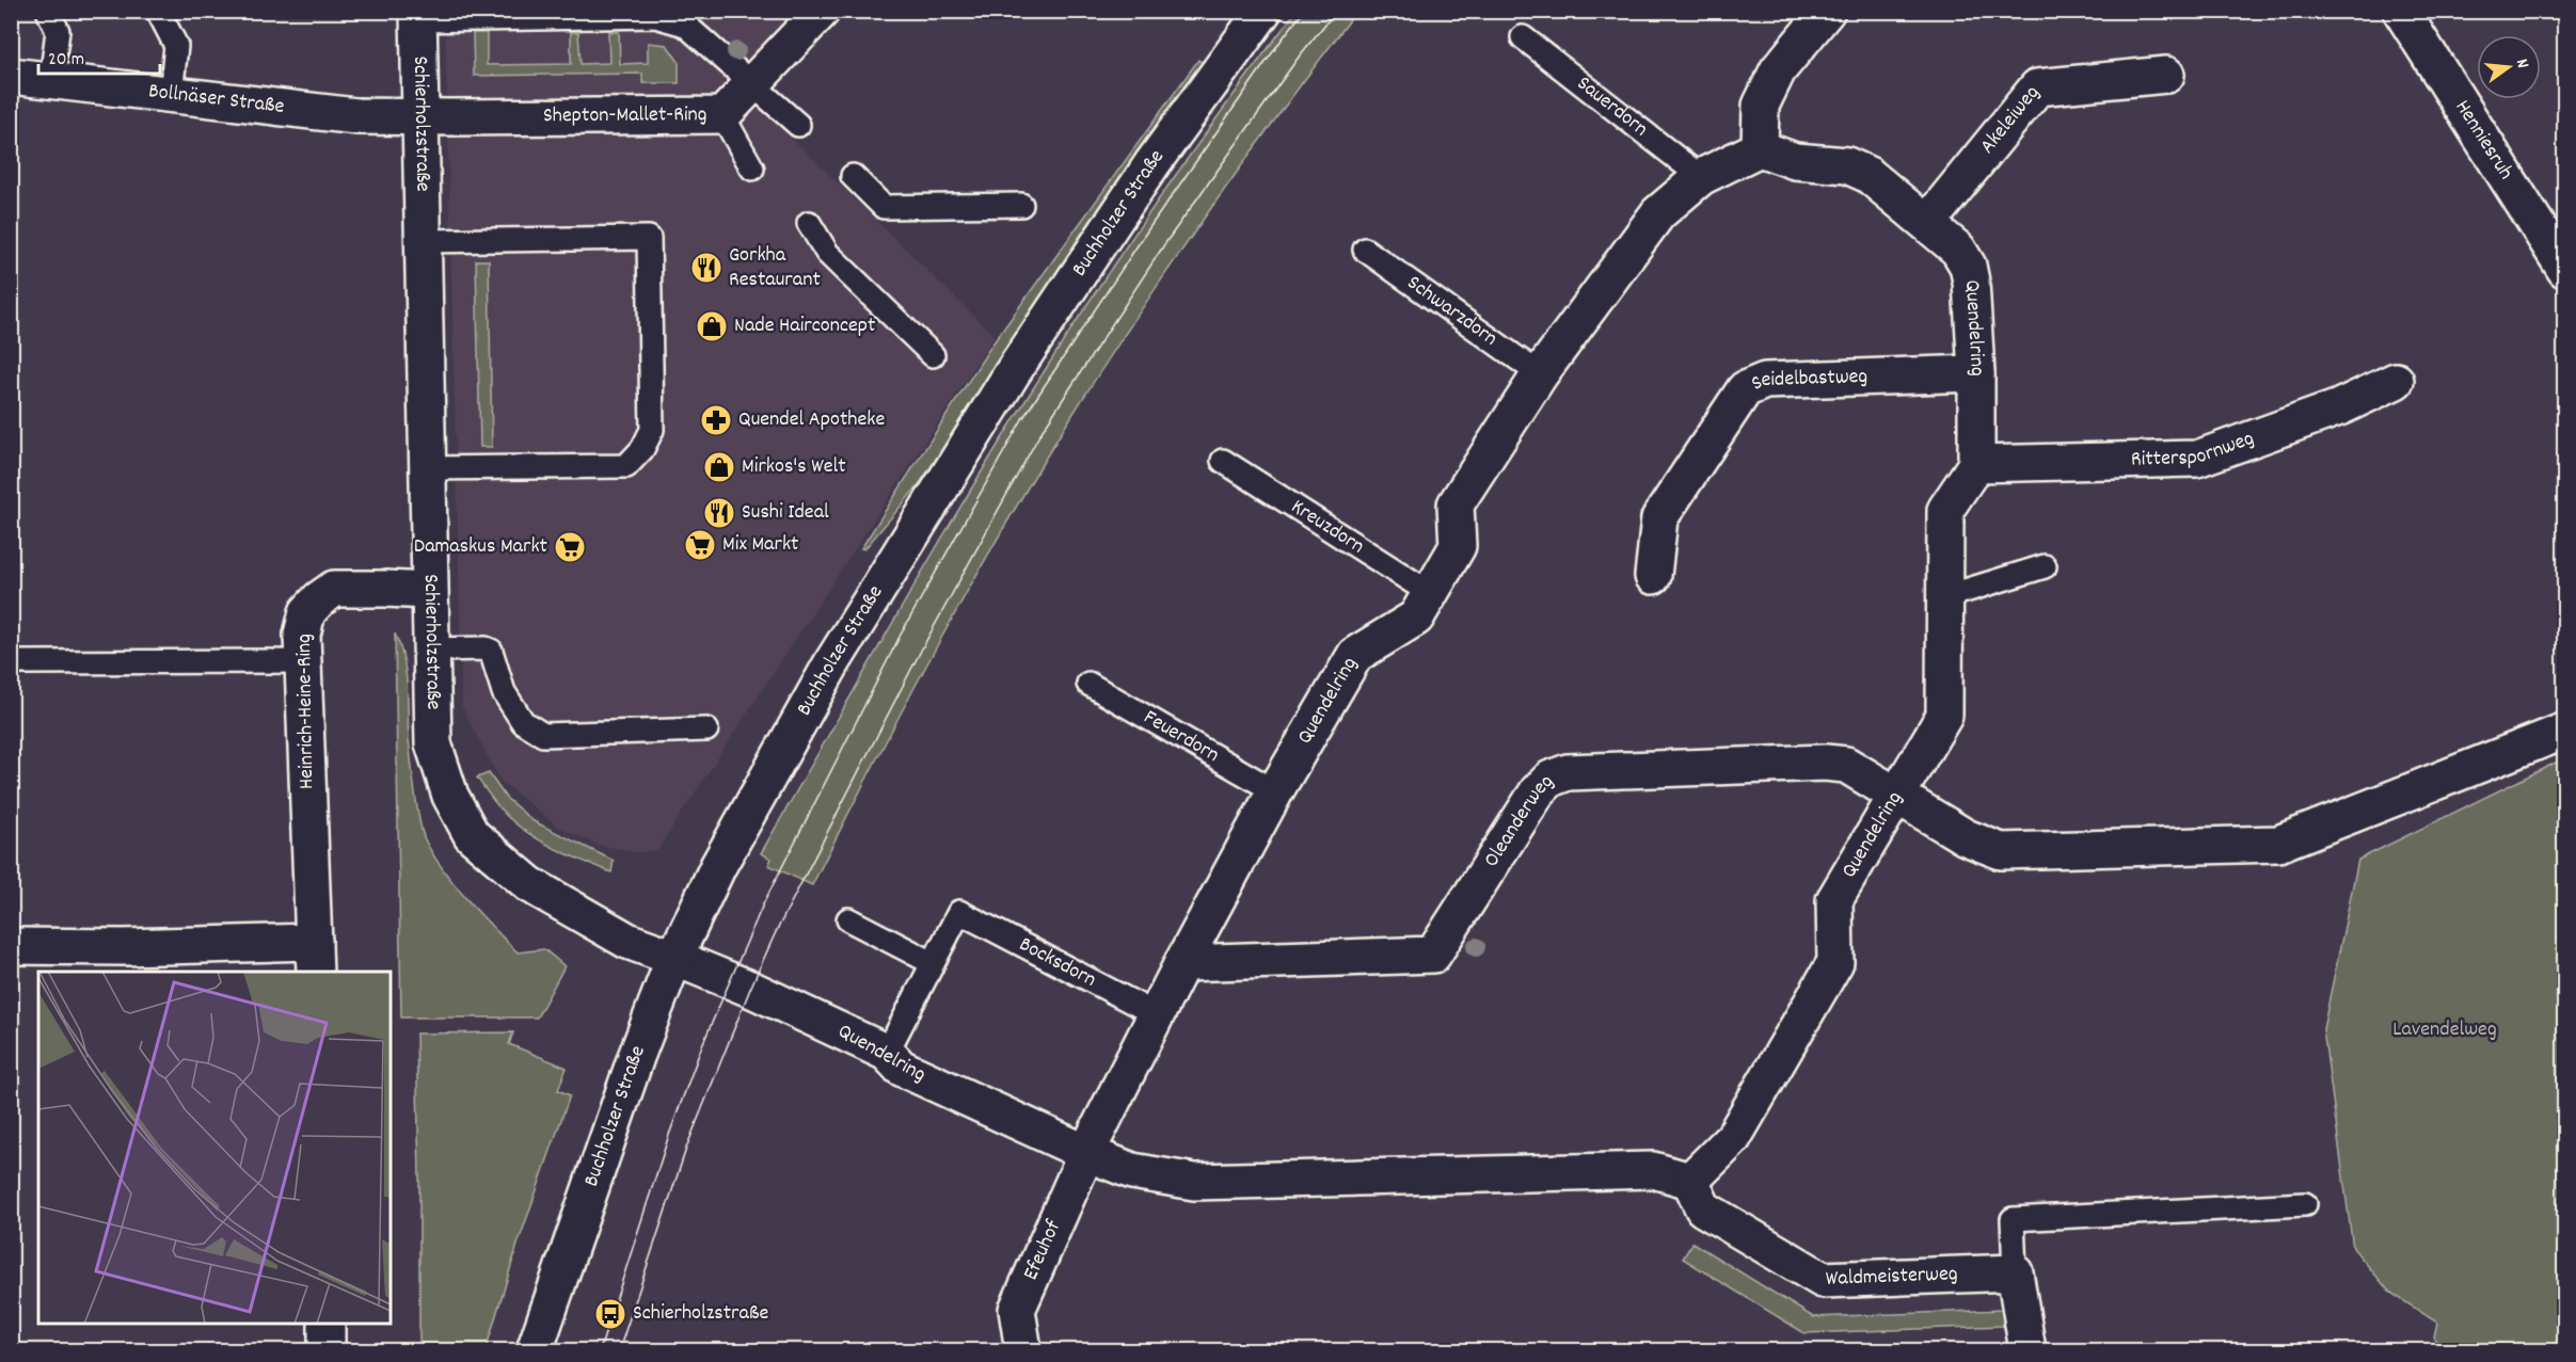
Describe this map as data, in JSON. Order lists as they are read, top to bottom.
{
  "streets": {
    "street": [
      "Bollnäser Straße",
      "Shepton-Mallet-Ring",
      "Akeleiweg",
      "Schierholzstraße",
      "Henniesruh",
      "Buchholzer Straße",
      "Quendelring",
      "Seidelbastweg",
      "Ritterspornweg",
      "Heinrich-Heine-Ring",
      "Oleanderweg",
      "Efeuhof",
      "Waldmeisterweg"
    ],
    "lane": [
      "Sauerdorn",
      "Schwarzdorn",
      "Kreuzdorn",
      "Feuerdorn",
      "Bocksdorn"
    ]
  },
  "crossings": [
    ["Bollnäser Straße", "Shepton-Mallet-Ring"],
    ["Bollnäser Straße", "Schierholzstraße"],
    ["Sauerdorn", "Quendelring"],
    ["Shepton-Mallet-Ring", "Schierholzstraße"],
    ["Akeleiweg", "Quendelring"],
    ["Schierholzstraße", "Buchholzer Straße"],
    ["Schierholzstraße", "Quendelring"],
    ["Schierholzstraße", "Heinrich-Heine-Ring"],
    ["Buchholzer Straße", "Quendelring"],
    ["Schwarzdorn", "Quendelring"],
    ["Quendelring", "Seidelbastweg"],
    ["Quendelring", "Ritterspornweg"],
    ["Quendelring", "Kreuzdorn"],
    ["Quendelring", "Feuerdorn"],
    ["Quendelring", "Oleanderweg"],
    ["Quendelring", "Bocksdorn"],
    ["Quendelring", "Efeuhof"],
    ["Quendelring", "Waldmeisterweg"]
  ],
  "parks": ["Lavendelweg"],
  "places": {
    "restaurant": ["Gorkha Restaurant", "Sushi Ideal"],
    "shop": ["Nade Hairconcept", "Mirkos's Welt"],
    "pharmacy": ["Quendel Apotheke"],
    "supermarket": ["Mix Markt", "Damaskus Markt"],
    "bus stop": ["Schierholzstraße"]
  },
  "scale_bar": "20 m",
  "north": "right"
}
